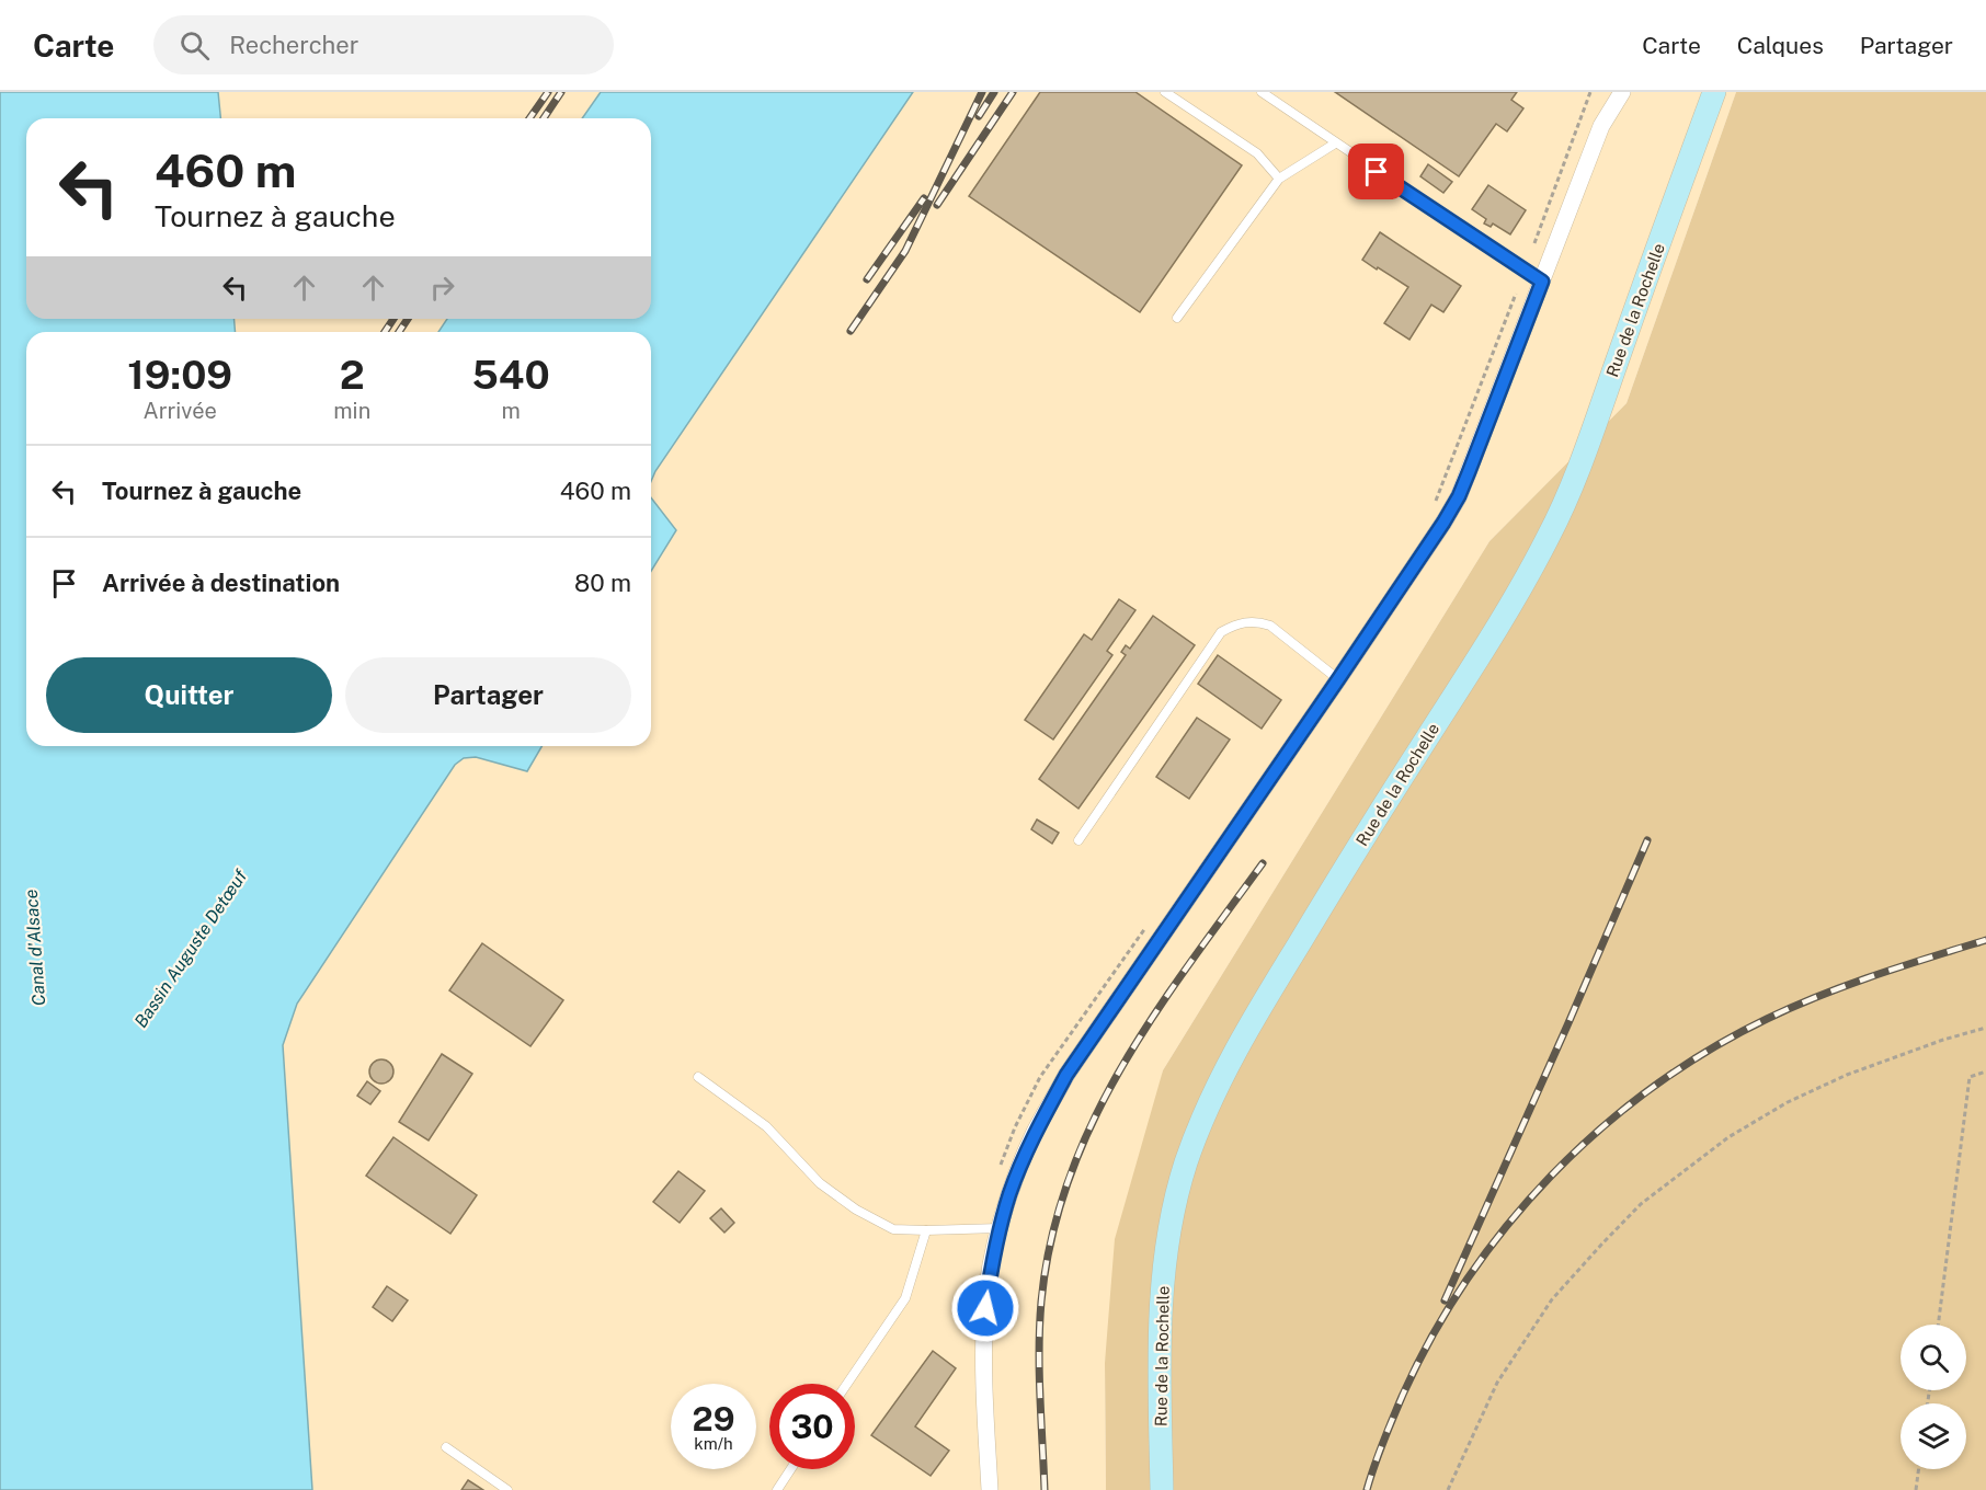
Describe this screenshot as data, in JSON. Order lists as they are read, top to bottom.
{
  "streets": {
    "main road": ["Rue de la Rochelle"]
  },
  "water": ["Canal d'Alsace", "Bassin Auguste Detœuf"],
  "page": {
    "header": "Carte",
    "search": "Rechercher",
    "nav": ["Carte", "Calques", "Partager"],
    "turn": ["460 m", "Tournez à gauche"],
    "eta": [
      "19:09",
      "Arrivée",
      "2",
      "min",
      "540",
      "m"
    ],
    "list": [
      {
        "name": "Tournez à gauche",
        "value": "460 m"
      },
      {
        "name": "Arrivée à destination",
        "value": "80 m"
      }
    ],
    "buttons": ["Quitter", "Partager"],
    "speed": "29 km/h",
    "limit": "30"
  }
}
